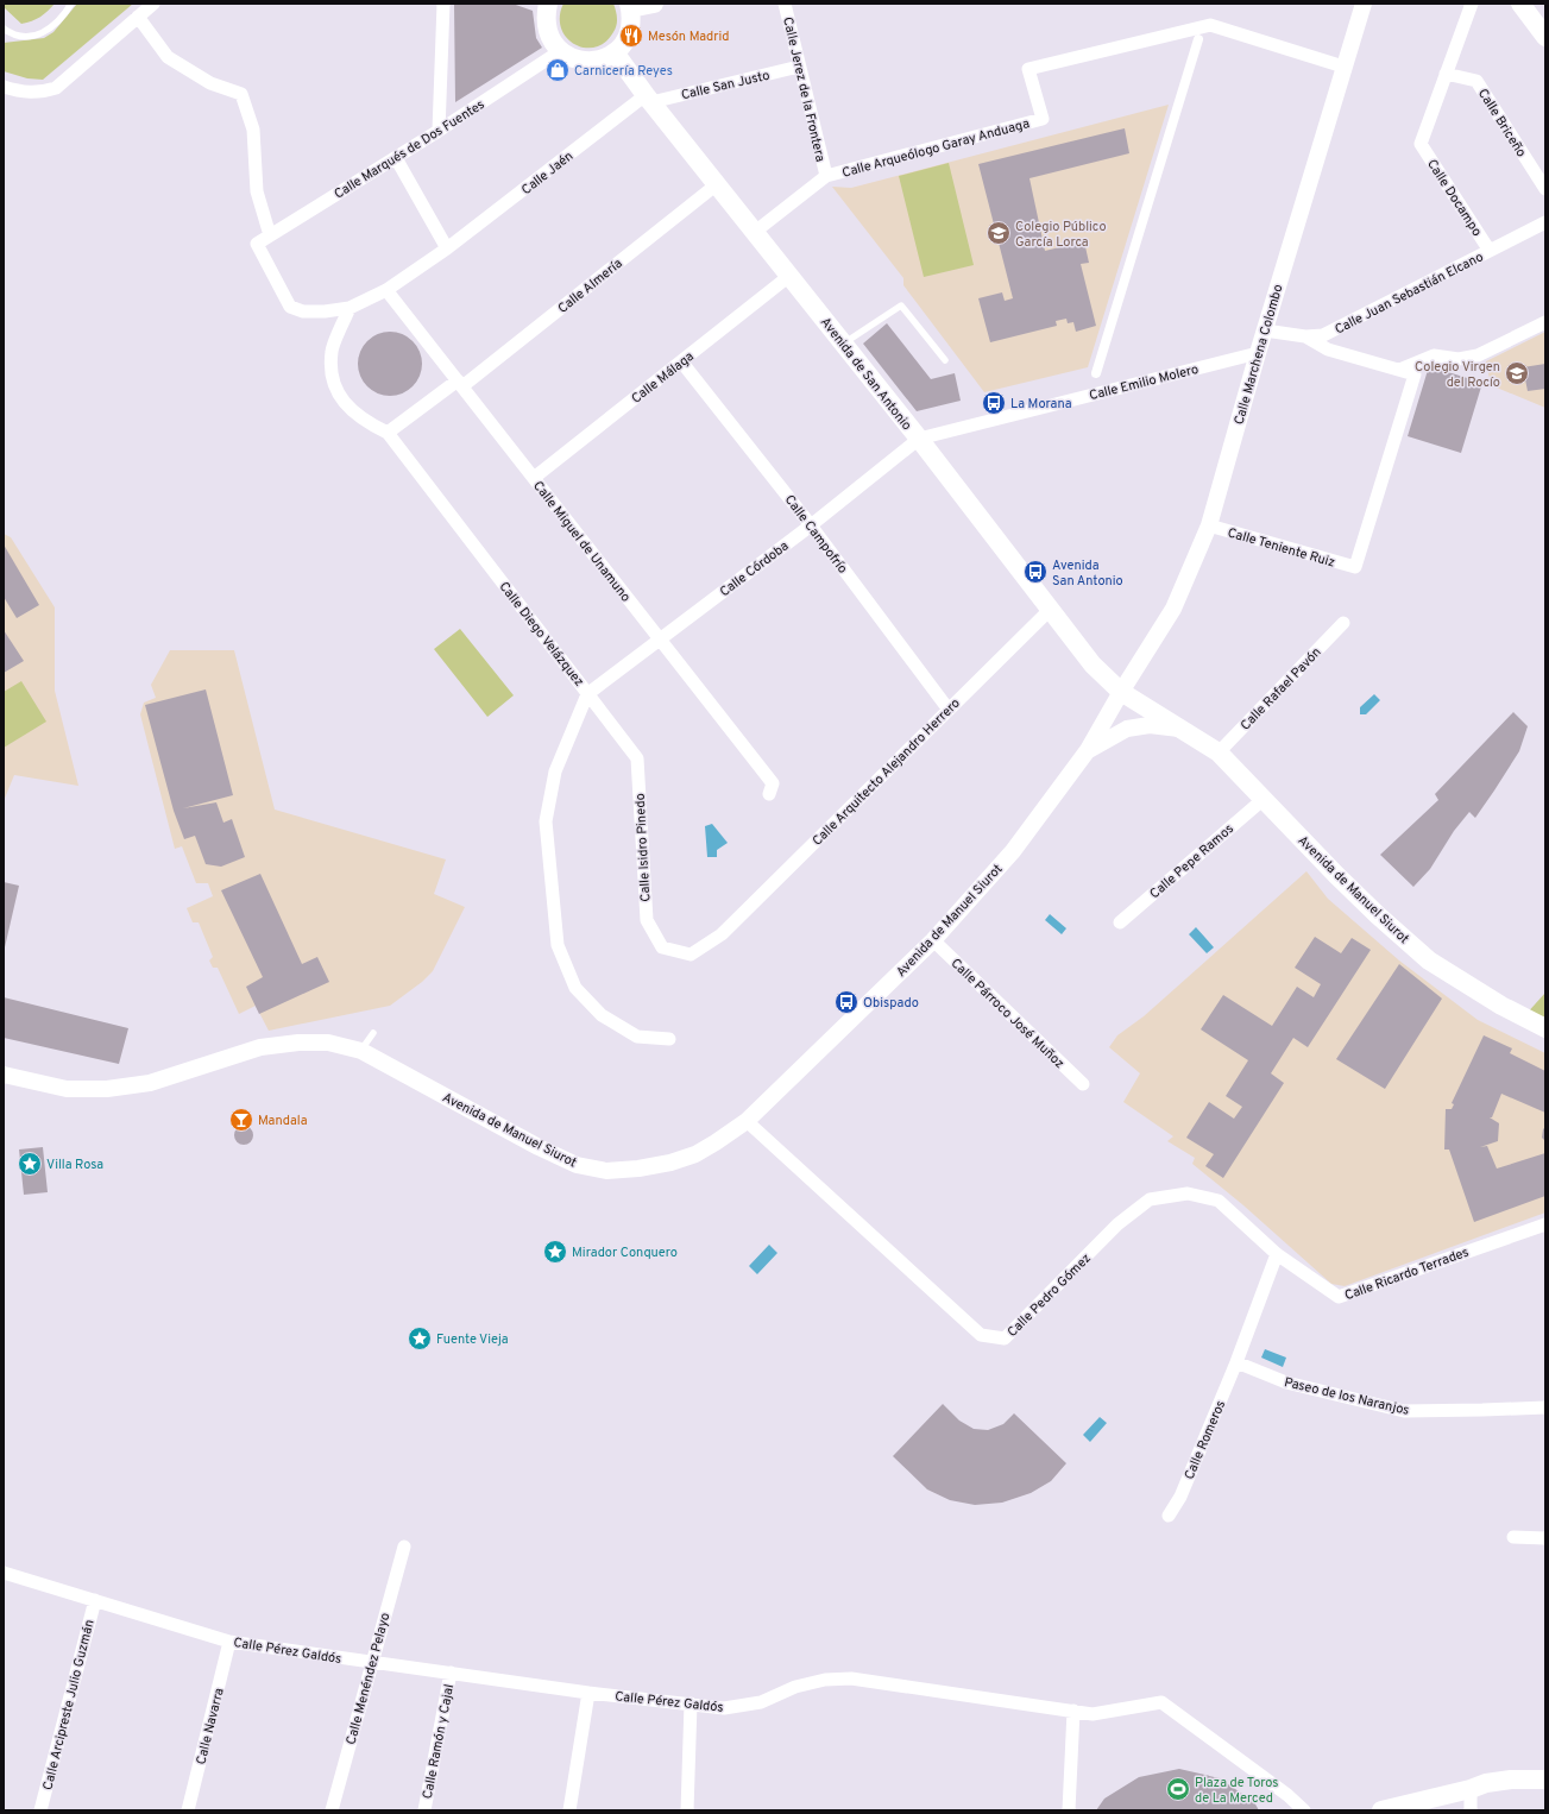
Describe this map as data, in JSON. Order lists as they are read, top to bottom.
{
  "streets": {
    "main road": ["Avenida de San Antonio", "Avenida de Manuel Siurot"],
    "street": [
      "Calle San Justo",
      "Calle Jerez de la Frontera",
      "Calle Briceño",
      "Calle Arqueólogo Garay Anduaga",
      "Calle Marqués de Dos Fuentes",
      "Calle Jaén",
      "Calle Docampo",
      "Calle Almería",
      "Calle Juan Sebastián Elcano",
      "Calle Marchena Colombo",
      "Calle Málaga",
      "Calle Emilio Molero",
      "Calle Campofrío",
      "Calle Miguel de Unamuno",
      "Calle Teniente Ruiz",
      "Calle Córdoba",
      "Calle Diego Velázquez",
      "Calle Rafael Pavón",
      "Calle Arquitecto Alejandro Herrero",
      "Calle Isidro Pinedo",
      "Calle Pepe Ramos",
      "Calle Párroco José Muñoz",
      "Calle Ricardo Terrades",
      "Calle Pedro Gómez",
      "Paseo de los Naranjos",
      "Calle Romeros",
      "Calle Pérez Galdós",
      "Calle Menéndez Pelayo",
      "Calle Arcipreste Julio Guzmán",
      "Calle Navarra",
      "Calle Ramón y Cajal"
    ]
  },
  "crossings": [
    ["Calle San Justo", "Calle Jerez de la Frontera"],
    ["Calle San Justo", "Calle Jaén"],
    ["Calle San Justo", "Avenida de San Antonio"],
    ["Calle Jerez de la Frontera", "Calle Arqueólogo Garay Anduaga"],
    ["Calle Briceño", "Calle Docampo"],
    ["Calle Arqueólogo Garay Anduaga", "Calle Marchena Colombo"],
    ["Calle Arqueólogo Garay Anduaga", "Avenida de San Antonio"],
    ["Calle Marqués de Dos Fuentes", "Calle Jaén"],
    ["Calle Jaén", "Avenida de San Antonio"],
    ["Calle Jaén", "Calle Miguel de Unamuno"],
    ["Calle Jaén", "Calle Diego Velázquez"],
    ["Calle Docampo", "Calle Juan Sebastián Elcano"],
    ["Calle Almería", "Avenida de San Antonio"],
    ["Calle Almería", "Calle Miguel de Unamuno"],
    ["Calle Almería", "Calle Diego Velázquez"],
    ["Calle Juan Sebastián Elcano", "Calle Marchena Colombo"],
    ["Calle Marchena Colombo", "Avenida de San Antonio"],
    ["Calle Marchena Colombo", "Calle Emilio Molero"],
    ["Calle Marchena Colombo", "Calle Teniente Ruiz"],
    ["Calle Marchena Colombo", "Avenida de Manuel Siurot"],
    ["Avenida de San Antonio", "Calle Málaga"],
    ["Avenida de San Antonio", "Calle Emilio Molero"],
    ["Avenida de San Antonio", "Calle Córdoba"],
    ["Avenida de San Antonio", "Calle Arquitecto Alejandro Herrero"],
    ["Avenida de San Antonio", "Avenida de Manuel Siurot"],
    ["Calle Málaga", "Calle Campofrío"],
    ["Calle Málaga", "Calle Miguel de Unamuno"],
    ["Calle Emilio Molero", "Calle Córdoba"],
    ["Calle Campofrío", "Calle Córdoba"],
    ["Calle Campofrío", "Calle Arquitecto Alejandro Herrero"],
    ["Calle Miguel de Unamuno", "Calle Córdoba"],
    ["Calle Córdoba", "Calle Diego Velázquez"],
    ["Calle Córdoba", "Calle Isidro Pinedo"],
    ["Calle Diego Velázquez", "Calle Isidro Pinedo"],
    ["Calle Rafael Pavón", "Avenida de Manuel Siurot"],
    ["Calle Arquitecto Alejandro Herrero", "Calle Isidro Pinedo"],
    ["Calle Pepe Ramos", "Avenida de Manuel Siurot"],
    ["Avenida de Manuel Siurot", "Calle Párroco José Muñoz"],
    ["Avenida de Manuel Siurot", "Calle Pedro Gómez"],
    ["Calle Ricardo Terrades", "Calle Pedro Gómez"],
    ["Calle Ricardo Terrades", "Calle Romeros"],
    ["Calle Pedro Gómez", "Calle Romeros"],
    ["Paseo de los Naranjos", "Calle Romeros"],
    ["Calle Pérez Galdós", "Calle Menéndez Pelayo"],
    ["Calle Pérez Galdós", "Calle Arcipreste Julio Guzmán"],
    ["Calle Pérez Galdós", "Calle Navarra"],
    ["Calle Pérez Galdós", "Calle Ramón y Cajal"]
  ],
  "places": {
    "restaurant": ["Mesón Madrid"],
    "shop": ["Carnicería Reyes"],
    "school or university": ["Colegio Público García Lorca", "Colegio Virgen del Rocío"],
    "bus stop": ["La Morana", "Avenida San Antonio", "Obispado"],
    "bar": ["Mandala"],
    "place": ["Villa Rosa", "Mirador Conquero", "Fuente Vieja"],
    "sports": ["Plaza de Toros de La Merced"]
  }
}
